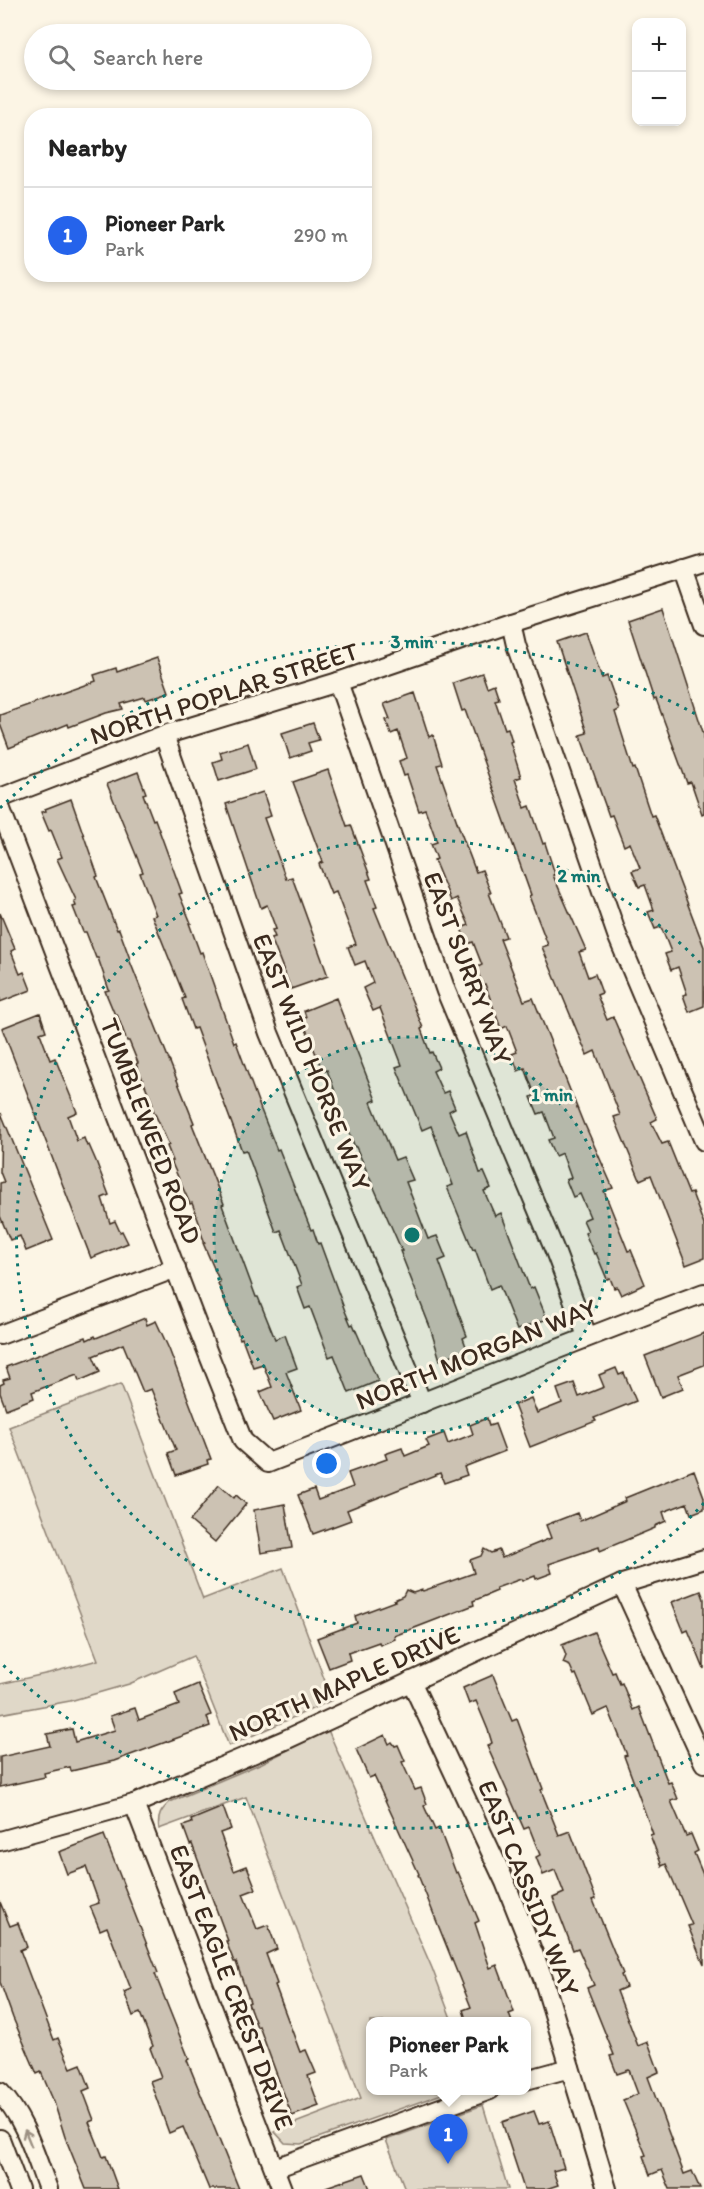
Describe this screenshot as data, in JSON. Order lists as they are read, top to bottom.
{
  "streets": {
    "street": [
      "NORTH POPLAR STREET",
      "EAST SURRY WAY",
      "EAST WILD HORSE WAY",
      "TUMBLEWEED ROAD",
      "NORTH MORGAN WAY",
      "NORTH MAPLE DRIVE",
      "EAST CASSIDY WAY",
      "EAST EAGLE CREST DRIVE"
    ]
  },
  "crossings": [
    ["NORTH POPLAR STREET", "EAST SURRY WAY"],
    ["NORTH POPLAR STREET", "EAST WILD HORSE WAY"],
    ["EAST SURRY WAY", "NORTH MORGAN WAY"],
    ["EAST WILD HORSE WAY", "NORTH MORGAN WAY"],
    ["TUMBLEWEED ROAD", "NORTH MORGAN WAY"],
    ["NORTH MAPLE DRIVE", "EAST CASSIDY WAY"],
    ["NORTH MAPLE DRIVE", "EAST EAGLE CREST DRIVE"]
  ],
  "page": {
    "map_buttons": ["+", "−"],
    "search": "Search here",
    "heading": "Nearby",
    "list": [
      {
        "mark": "1",
        "name": "Pioneer Park",
        "note": "Park",
        "value": "290 m"
      }
    ],
    "popup": ["Pioneer Park", "Park"],
    "pins": "1"
  },
  "rings": ["3 min", "2 min", "1 min"]
}
